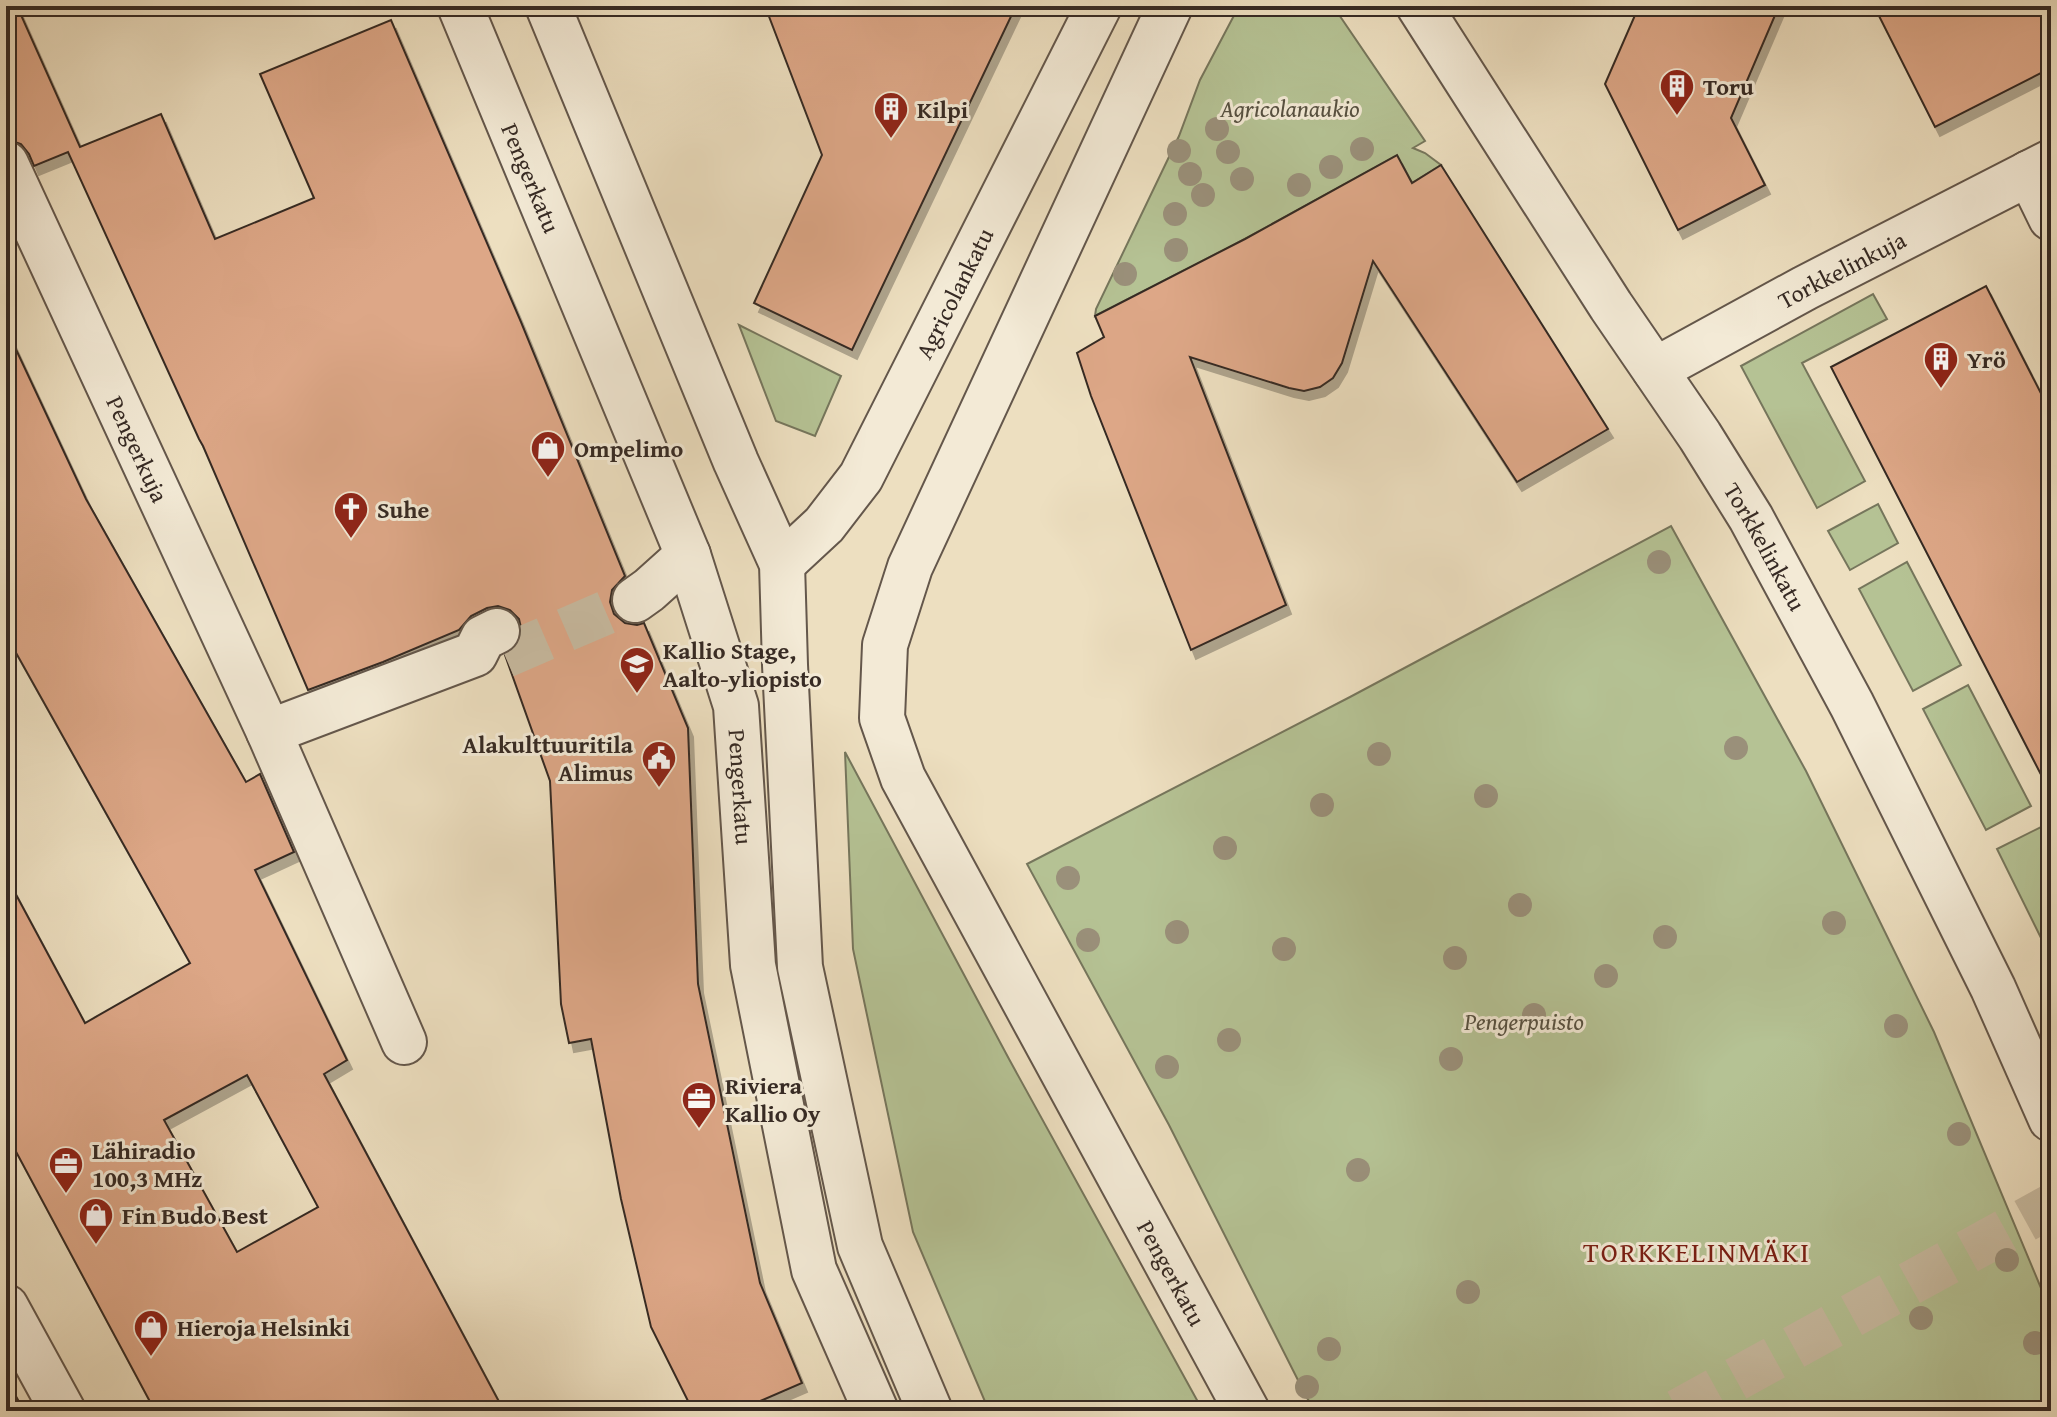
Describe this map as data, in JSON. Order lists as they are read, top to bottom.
{
  "streets": {
    "street": [
      "Pengerkatu",
      "Torkkelinkuja",
      "Agricolankatu",
      "Pengerkuja",
      "Torkkelinkatu"
    ]
  },
  "crossings": [
    ["Pengerkatu", "Agricolankatu"],
    ["Torkkelinkuja", "Torkkelinkatu"]
  ],
  "districts": ["TORKKELINMÄKI"],
  "parks": ["Agricolanaukio", "Pengerpuisto"],
  "places": {
    "building": ["Toru", "Kilpi", "Yrö"],
    "shop": ["Ompelimo", "Fin Budo Best", "Hieroja Helsinki"],
    "church": ["Suhe"],
    "school or university": ["Kallio Stage, Aalto-yliopisto"],
    "public building": ["Alakulttuuritila Alimus"],
    "office": ["Riviera Kallio Oy", "Lähiradio 100,3 MHz"]
  }
}
